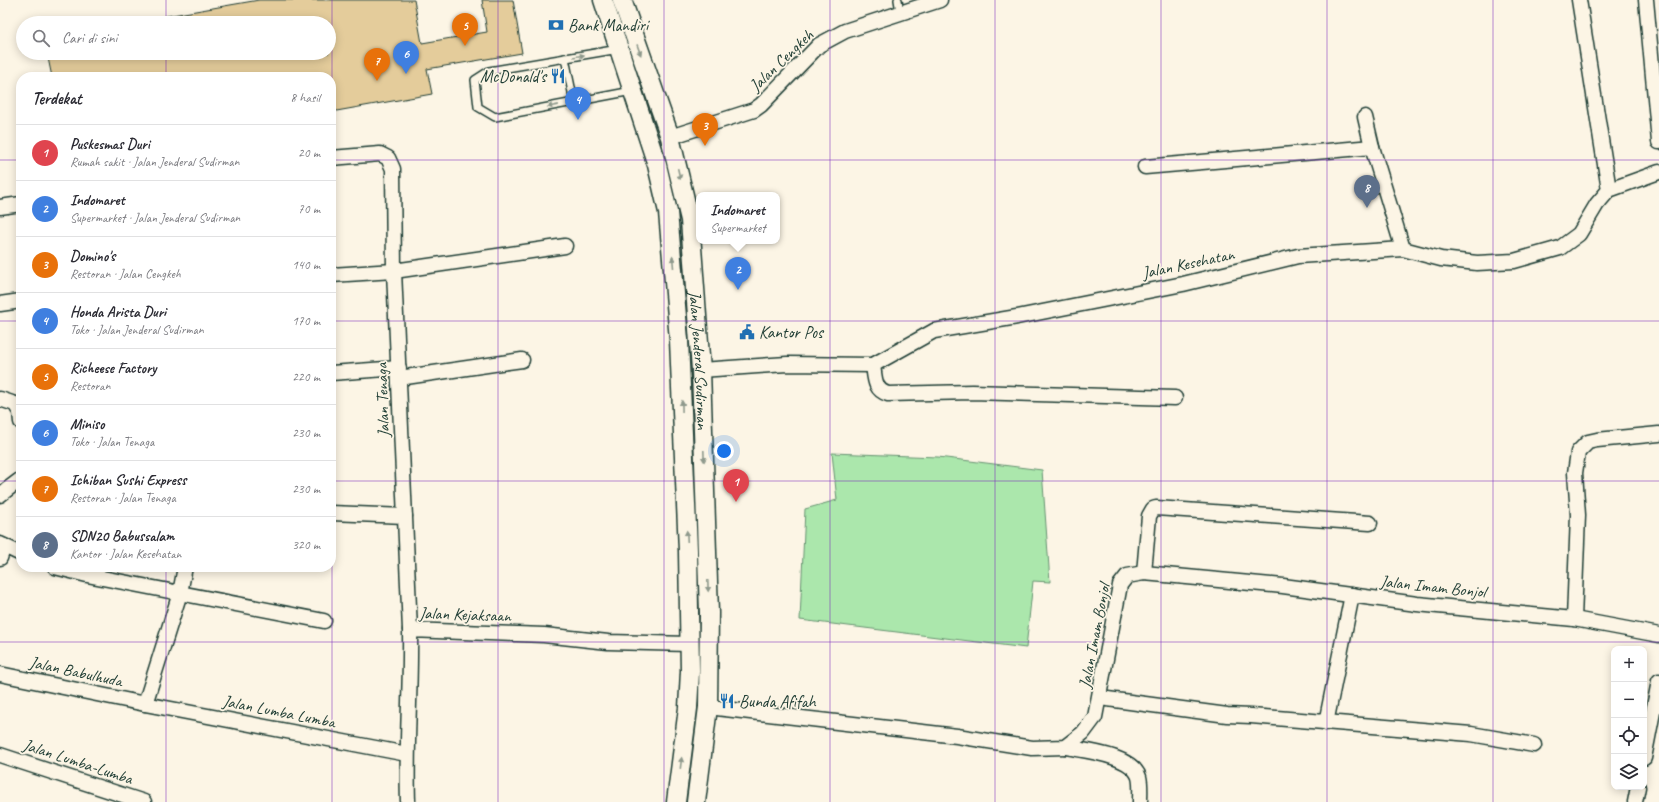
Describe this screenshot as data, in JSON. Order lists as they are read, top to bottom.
{
  "streets": {
    "street": [
      "Jalan Cengkeh",
      "Jalan Kesehatan",
      "Jalan Jenderal Sudirman",
      "Jalan Tenaga",
      "Jalan Imam Bonjol",
      "Jalan Kejaksaan",
      "Jalan Babulhuda",
      "Jalan Lumba Lumba",
      "Jalan Lumba-Lumba"
    ]
  },
  "crossings": [
    ["Jalan Cengkeh", "Jalan Jenderal Sudirman"],
    ["Jalan Kesehatan", "Jalan Jenderal Sudirman"],
    ["Jalan Jenderal Sudirman", "Jalan Kejaksaan"],
    ["Jalan Tenaga", "Jalan Kejaksaan"],
    ["Jalan Kejaksaan", "Jalan Lumba Lumba"],
    ["Jalan Babulhuda", "Jalan Lumba Lumba"]
  ],
  "places": {
    "bank": ["Bank Mandiri"],
    "restaurant": ["McDonald's", "Bunda Afifah"],
    "public building": ["Kantor Pos"]
  },
  "page": {
    "pins": [
      "5",
      "6",
      "7",
      "4",
      "3",
      "8",
      "2",
      "1"
    ],
    "search": "Cari di sini",
    "heading": ["Terdekat", "8 hasil"],
    "list": [
      {
        "mark": "1",
        "name": "Puskesmas Duri",
        "note": "Rumah sakit · Jalan Jenderal Sudirman",
        "value": "20 m"
      },
      {
        "mark": "2",
        "name": "Indomaret",
        "note": "Supermarket · Jalan Jenderal Sudirman",
        "value": "70 m"
      },
      {
        "mark": "3",
        "name": "Domino's",
        "note": "Restoran · Jalan Cengkeh",
        "value": "140 m"
      },
      {
        "mark": "4",
        "name": "Honda Arista Duri",
        "note": "Toko · Jalan Jenderal Sudirman",
        "value": "170 m"
      },
      {
        "mark": "5",
        "name": "Richeese Factory",
        "note": "Restoran",
        "value": "220 m"
      },
      {
        "mark": "6",
        "name": "Miniso",
        "note": "Toko · Jalan Tenaga",
        "value": "230 m"
      },
      {
        "mark": "7",
        "name": "Ichiban Sushi Express",
        "note": "Restoran · Jalan Tenaga",
        "value": "230 m"
      },
      {
        "mark": "8",
        "name": "SDN20 Babussalam",
        "note": "Kantor · Jalan Kesehatan",
        "value": "320 m"
      }
    ],
    "popup": ["Indomaret", "Supermarket"],
    "map_buttons": ["+", "−"]
  }
}
